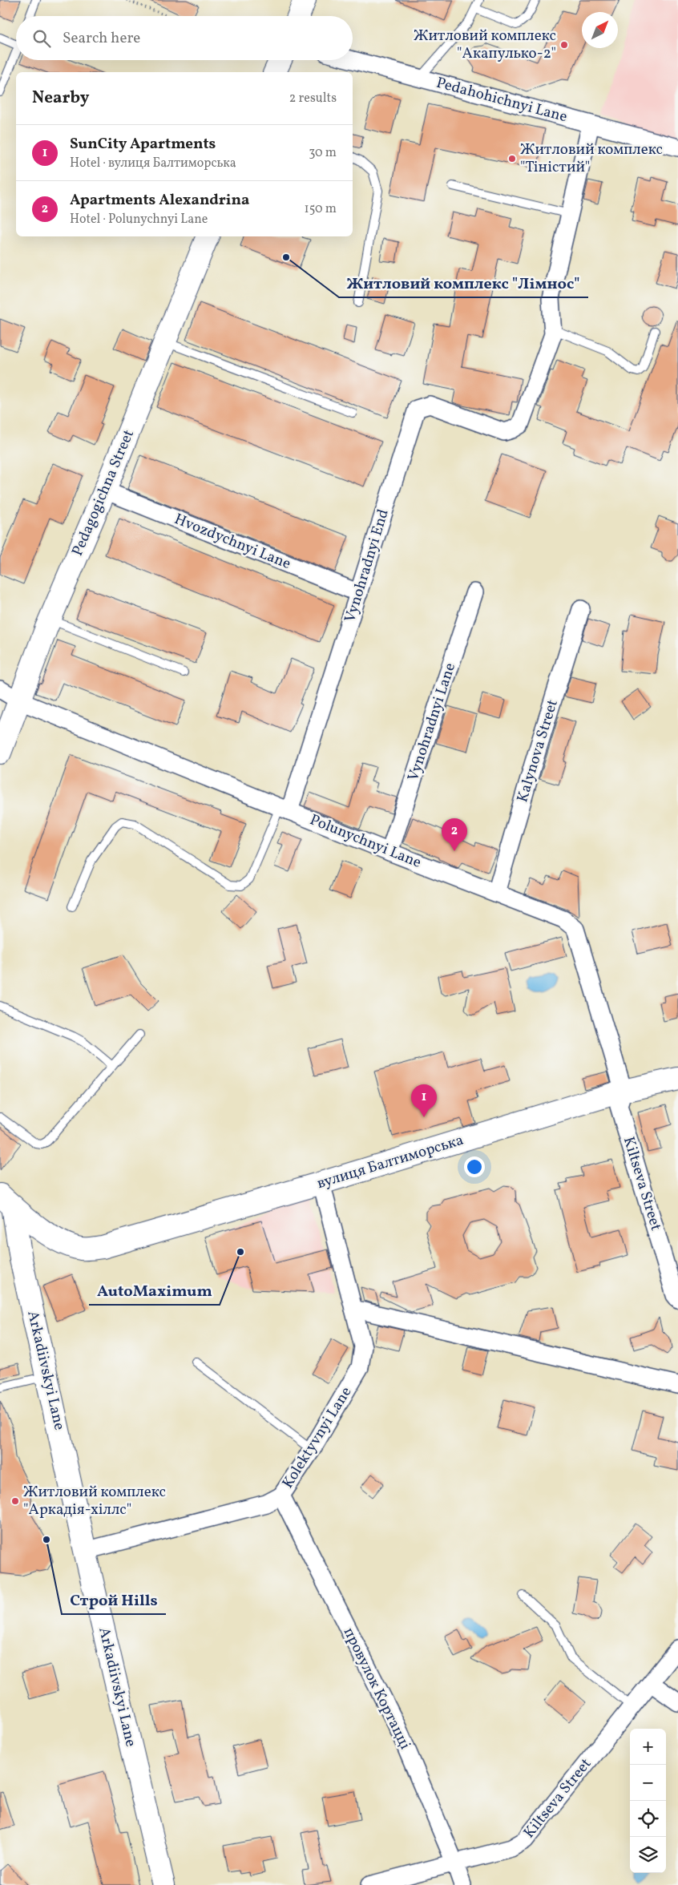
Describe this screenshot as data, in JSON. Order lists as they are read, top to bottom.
{
  "streets": {
    "street": [
      "Pedahohichnyi Lane",
      "Pedagogichna Street",
      "Hvozdychnyi Lane",
      "Vynohradnyi End",
      "Vynohradnyi Lane",
      "Kalynova Street",
      "Polunychnyi Lane",
      "вулиця Балтиморська",
      "Kiltseva Street",
      "Arkadiivskyi Lane",
      "Kolektyvnyi Lane",
      "провулок Кортацці"
    ]
  },
  "crossings": [
    ["Pedagogichna Street", "Hvozdychnyi Lane"],
    ["Pedagogichna Street", "Polunychnyi Lane"],
    ["Hvozdychnyi Lane", "Vynohradnyi End"],
    ["Vynohradnyi End", "Polunychnyi Lane"],
    ["Vynohradnyi Lane", "Polunychnyi Lane"],
    ["Kalynova Street", "Polunychnyi Lane"],
    ["Polunychnyi Lane", "вулиця Балтиморська"],
    ["Polunychnyi Lane", "Kiltseva Street"],
    ["вулиця Балтиморська", "Kiltseva Street"],
    ["вулиця Балтиморська", "Kolektyvnyi Lane"],
    ["Kiltseva Street", "провулок Кортацці"],
    ["Arkadiivskyi Lane", "Kolektyvnyi Lane"],
    ["Kolektyvnyi Lane", "провулок Кортацці"]
  ],
  "places": [
    "Житловий комплекс \"Акапулько-2\"",
    "Житловий комплекс \"Тіністий\"",
    "Житловий комплекс \"Лімнос\"",
    "AutoMaximum",
    "Житловий комплекс \"Аркадія-хіллс\"",
    "Строй Hills"
  ],
  "north": "top right",
  "page": {
    "search": "Search here",
    "heading": ["Nearby", "2 results"],
    "list": [
      {
        "mark": "1",
        "name": "SunCity Apartments",
        "note": "Hotel · вулиця Балтиморська",
        "value": "30 m"
      },
      {
        "mark": "2",
        "name": "Apartments Alexandrina",
        "note": "Hotel · Polunychnyi Lane",
        "value": "150 m"
      }
    ],
    "pins": ["2", "1"],
    "map_buttons": ["+", "−"]
  }
}
